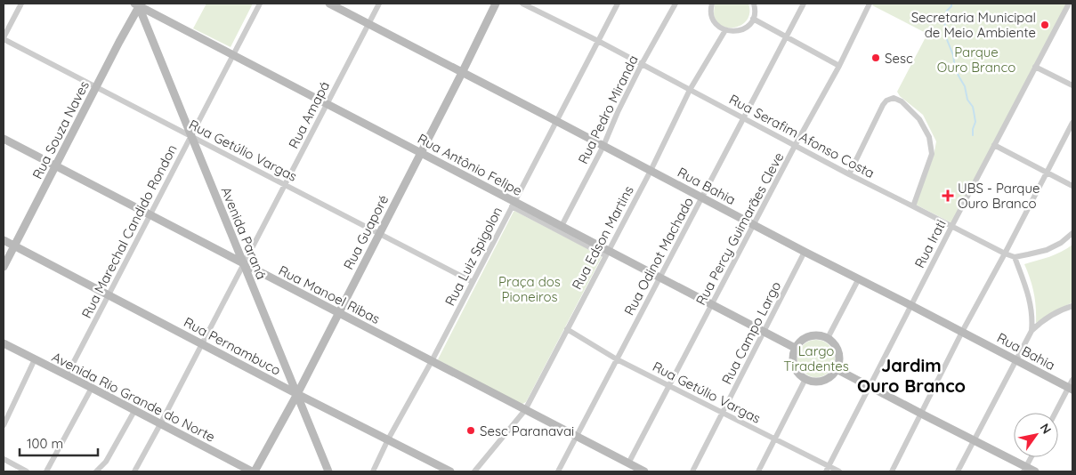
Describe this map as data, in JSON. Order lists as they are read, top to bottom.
{
  "streets": {
    "street": [
      "Rua Pedro Miranda",
      "Rua Amapá",
      "Rua Souza Naves",
      "Rua Serafim Afonso Costa",
      "Rua Getúlio Vargas",
      "Rua Antônio Felipe",
      "Rua Bahia",
      "Rua Percy Guimarães Cleve",
      "Rua Marechal Candido Rondon",
      "Rua Guaporé",
      "Avenida Paraná",
      "Rua Edson Martins",
      "Rua Irati",
      "Rua Luiz Spigolon",
      "Rua Odinot Machado",
      "Rua Manoel Ribas",
      "Rua Campo Largo",
      "Rua Pernambuco",
      "Avenida Rio Grande do Norte"
    ]
  },
  "crossings": [
    ["Rua Pedro Miranda", "Rua Serafim Afonso Costa"],
    ["Rua Pedro Miranda", "Rua Antônio Felipe"],
    ["Rua Pedro Miranda", "Rua Bahia"],
    ["Rua Amapá", "Rua Getúlio Vargas"],
    ["Rua Amapá", "Rua Antônio Felipe"],
    ["Rua Amapá", "Rua Bahia"],
    ["Rua Amapá", "Avenida Paraná"],
    ["Rua Amapá", "Rua Manoel Ribas"],
    ["Rua Amapá", "Rua Pernambuco"],
    ["Rua Amapá", "Avenida Rio Grande do Norte"],
    ["Rua Souza Naves", "Rua Getúlio Vargas"],
    ["Rua Souza Naves", "Rua Antônio Felipe"],
    ["Rua Souza Naves", "Avenida Paraná"],
    ["Rua Souza Naves", "Rua Manoel Ribas"],
    ["Rua Souza Naves", "Rua Pernambuco"],
    ["Rua Serafim Afonso Costa", "Rua Percy Guimarães Cleve"],
    ["Rua Serafim Afonso Costa", "Rua Edson Martins"],
    ["Rua Serafim Afonso Costa", "Rua Irati"],
    ["Rua Serafim Afonso Costa", "Rua Luiz Spigolon"],
    ["Rua Serafim Afonso Costa", "Rua Odinot Machado"],
    ["Rua Getúlio Vargas", "Rua Percy Guimarães Cleve"],
    ["Rua Getúlio Vargas", "Rua Marechal Candido Rondon"],
    ["Rua Getúlio Vargas", "Rua Guaporé"],
    ["Rua Getúlio Vargas", "Avenida Paraná"],
    ["Rua Getúlio Vargas", "Rua Edson Martins"],
    ["Rua Getúlio Vargas", "Rua Irati"],
    ["Rua Getúlio Vargas", "Rua Luiz Spigolon"],
    ["Rua Getúlio Vargas", "Rua Odinot Machado"],
    ["Rua Getúlio Vargas", "Rua Campo Largo"],
    ["Rua Antônio Felipe", "Rua Percy Guimarães Cleve"],
    ["Rua Antônio Felipe", "Rua Marechal Candido Rondon"],
    ["Rua Antônio Felipe", "Rua Guaporé"],
    ["Rua Antônio Felipe", "Avenida Paraná"],
    ["Rua Antônio Felipe", "Rua Edson Martins"],
    ["Rua Antônio Felipe", "Rua Luiz Spigolon"],
    ["Rua Antônio Felipe", "Rua Odinot Machado"],
    ["Rua Antônio Felipe", "Rua Campo Largo"],
    ["Rua Bahia", "Rua Percy Guimarães Cleve"],
    ["Rua Bahia", "Rua Guaporé"],
    ["Rua Bahia", "Rua Edson Martins"],
    ["Rua Bahia", "Rua Irati"],
    ["Rua Bahia", "Rua Luiz Spigolon"],
    ["Rua Bahia", "Rua Odinot Machado"],
    ["Rua Bahia", "Rua Campo Largo"],
    ["Rua Percy Guimarães Cleve", "Rua Manoel Ribas"],
    ["Rua Marechal Candido Rondon", "Avenida Paraná"],
    ["Rua Marechal Candido Rondon", "Rua Manoel Ribas"],
    ["Rua Marechal Candido Rondon", "Rua Pernambuco"],
    ["Rua Marechal Candido Rondon", "Avenida Rio Grande do Norte"],
    ["Rua Guaporé", "Avenida Paraná"],
    ["Rua Guaporé", "Rua Manoel Ribas"],
    ["Rua Guaporé", "Rua Pernambuco"],
    ["Rua Guaporé", "Avenida Rio Grande do Norte"],
    ["Avenida Paraná", "Rua Manoel Ribas"],
    ["Avenida Paraná", "Rua Pernambuco"],
    ["Rua Edson Martins", "Rua Manoel Ribas"],
    ["Rua Luiz Spigolon", "Rua Manoel Ribas"],
    ["Rua Luiz Spigolon", "Rua Pernambuco"],
    ["Rua Odinot Machado", "Rua Manoel Ribas"]
  ],
  "districts": ["Jardim Ouro Branco"],
  "parks": ["Parque Ouro Branco", "Praça dos Pioneiros", "Largo Tiradentes"],
  "places": {
    "other": ["Secretaria Municipal de Meio Ambiente", "Sesc", "Sesc Paranavai"],
    "health": ["UBS - Parque Ouro Branco"]
  },
  "scale_bar": "100 m",
  "north": "top right"
}
